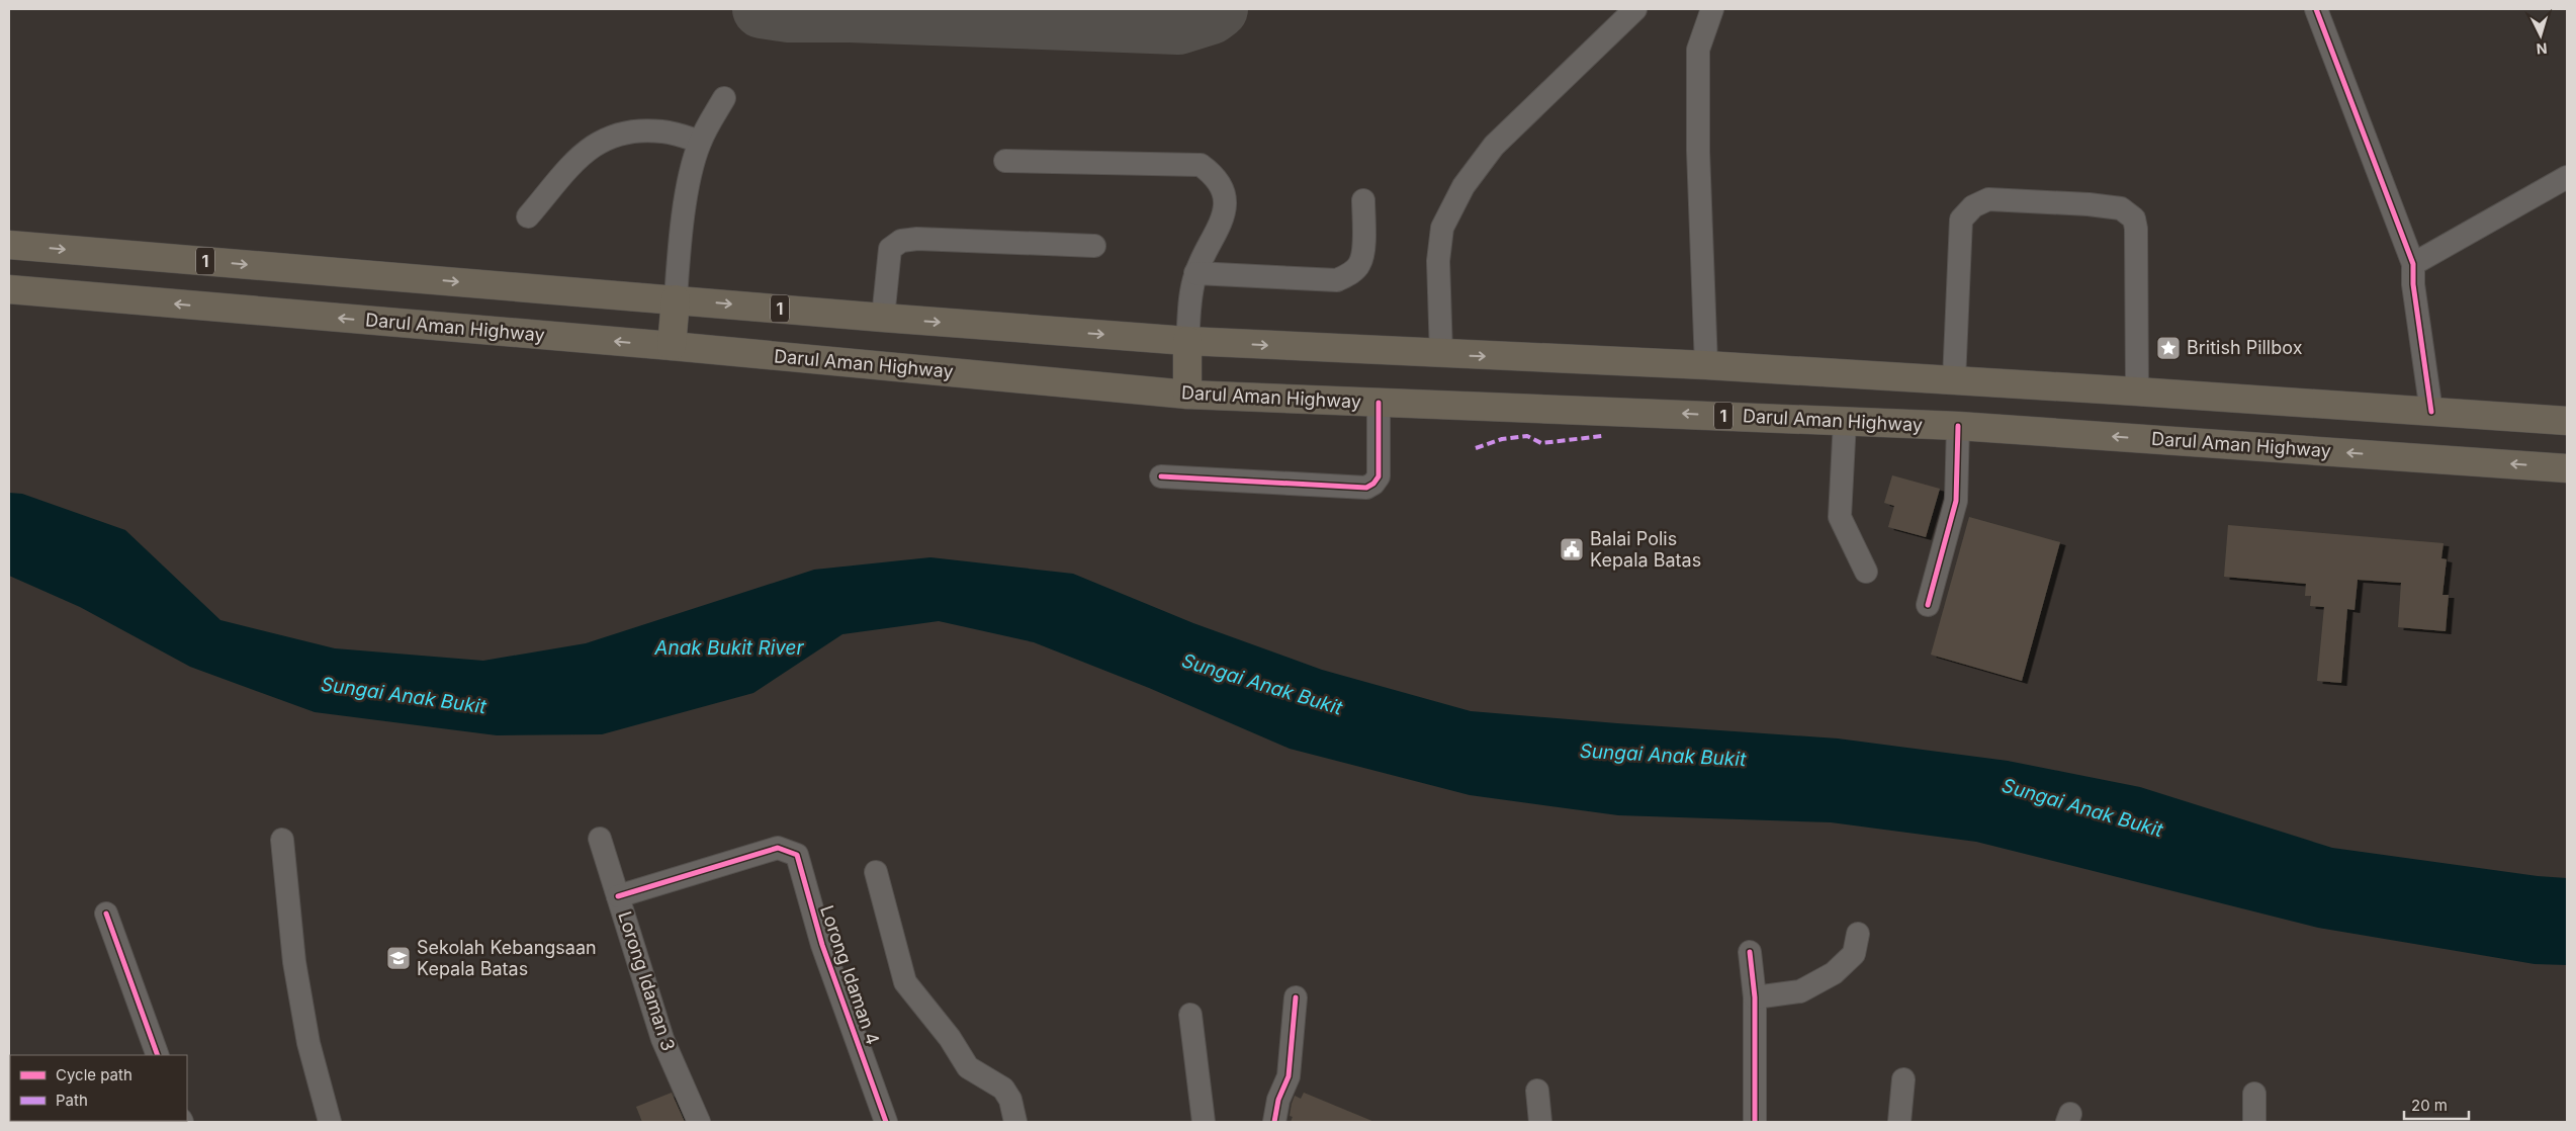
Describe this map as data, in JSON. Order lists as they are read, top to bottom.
{
  "streets": {
    "highway": ["1", "Darul Aman Highway"],
    "street": ["Lorong Idaman 4", "Lorong Idaman 3"]
  },
  "crossings": [
    ["Lorong Idaman 4", "Lorong Idaman 3"]
  ],
  "water": ["Anak Bukit River", "Sungai Anak Bukit"],
  "places": {
    "place": ["British Pillbox"],
    "public building": ["Balai Polis Kepala Batas"],
    "school or university": ["Sekolah Kebangsaan Kepala Batas"]
  },
  "legend": ["Cycle path", "Path"],
  "scale_bar": "20 m",
  "north": "bottom"
}
